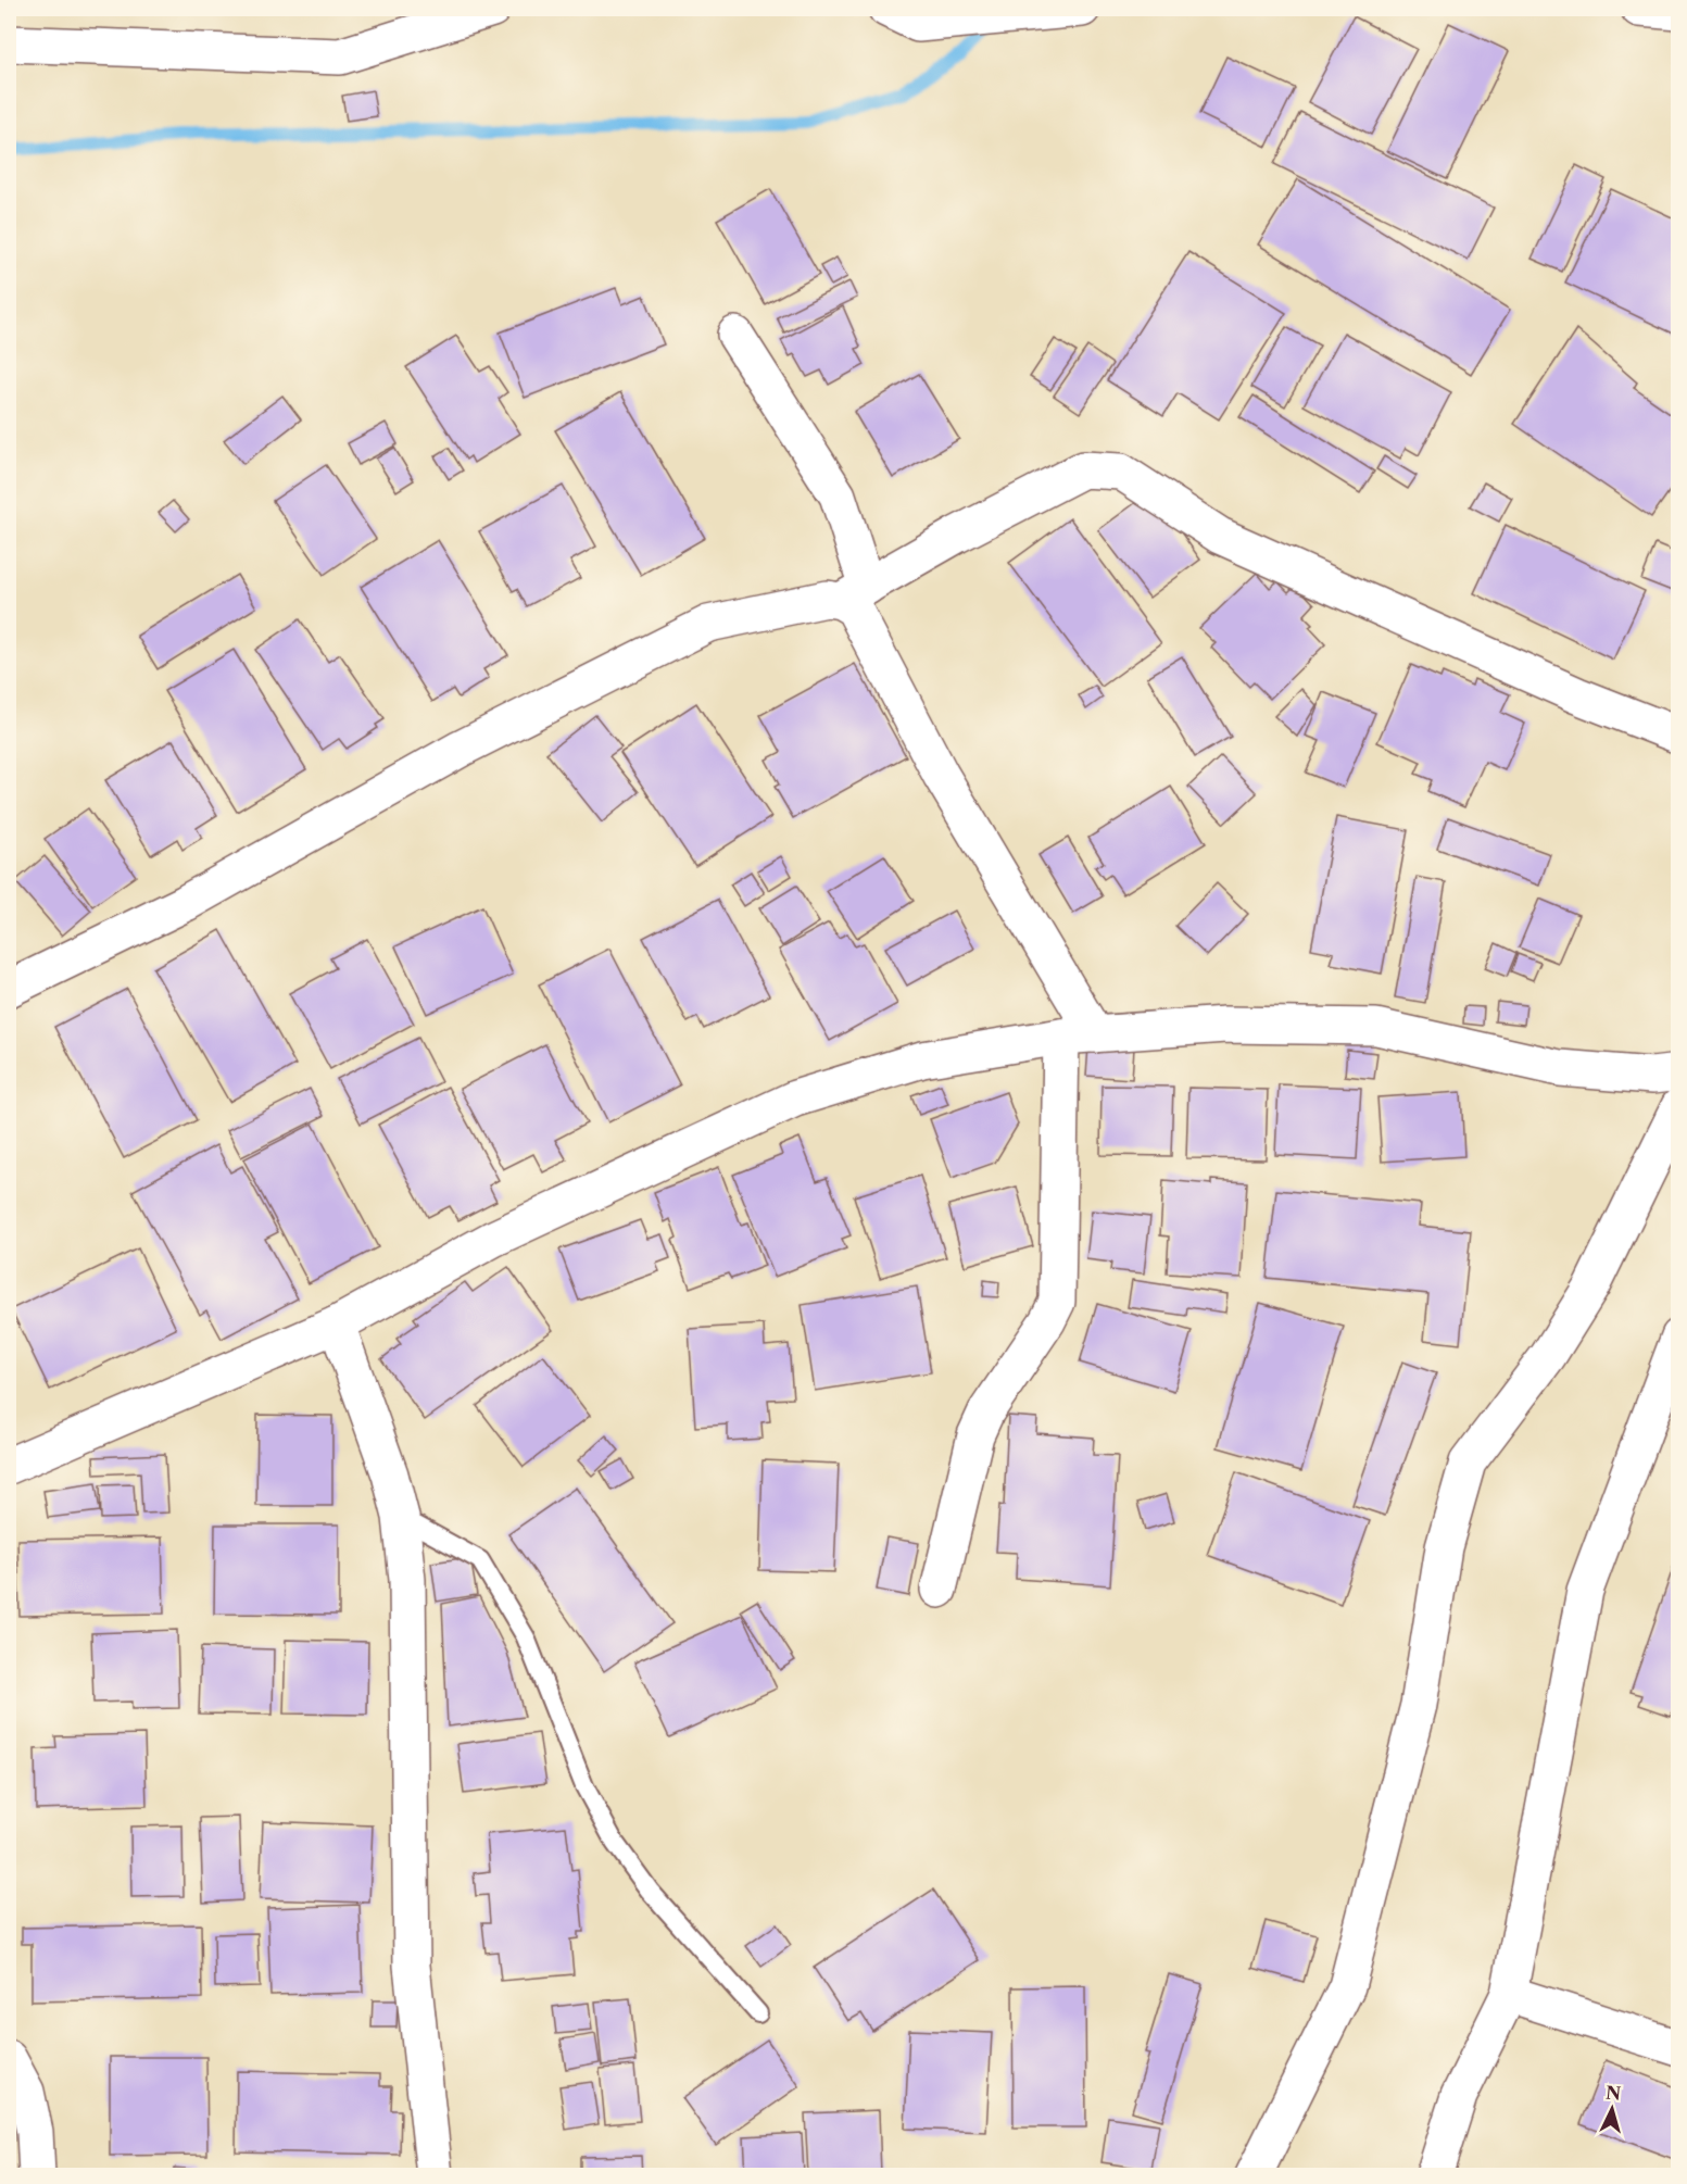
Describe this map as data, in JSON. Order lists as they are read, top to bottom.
{
  "north": "top"
}
